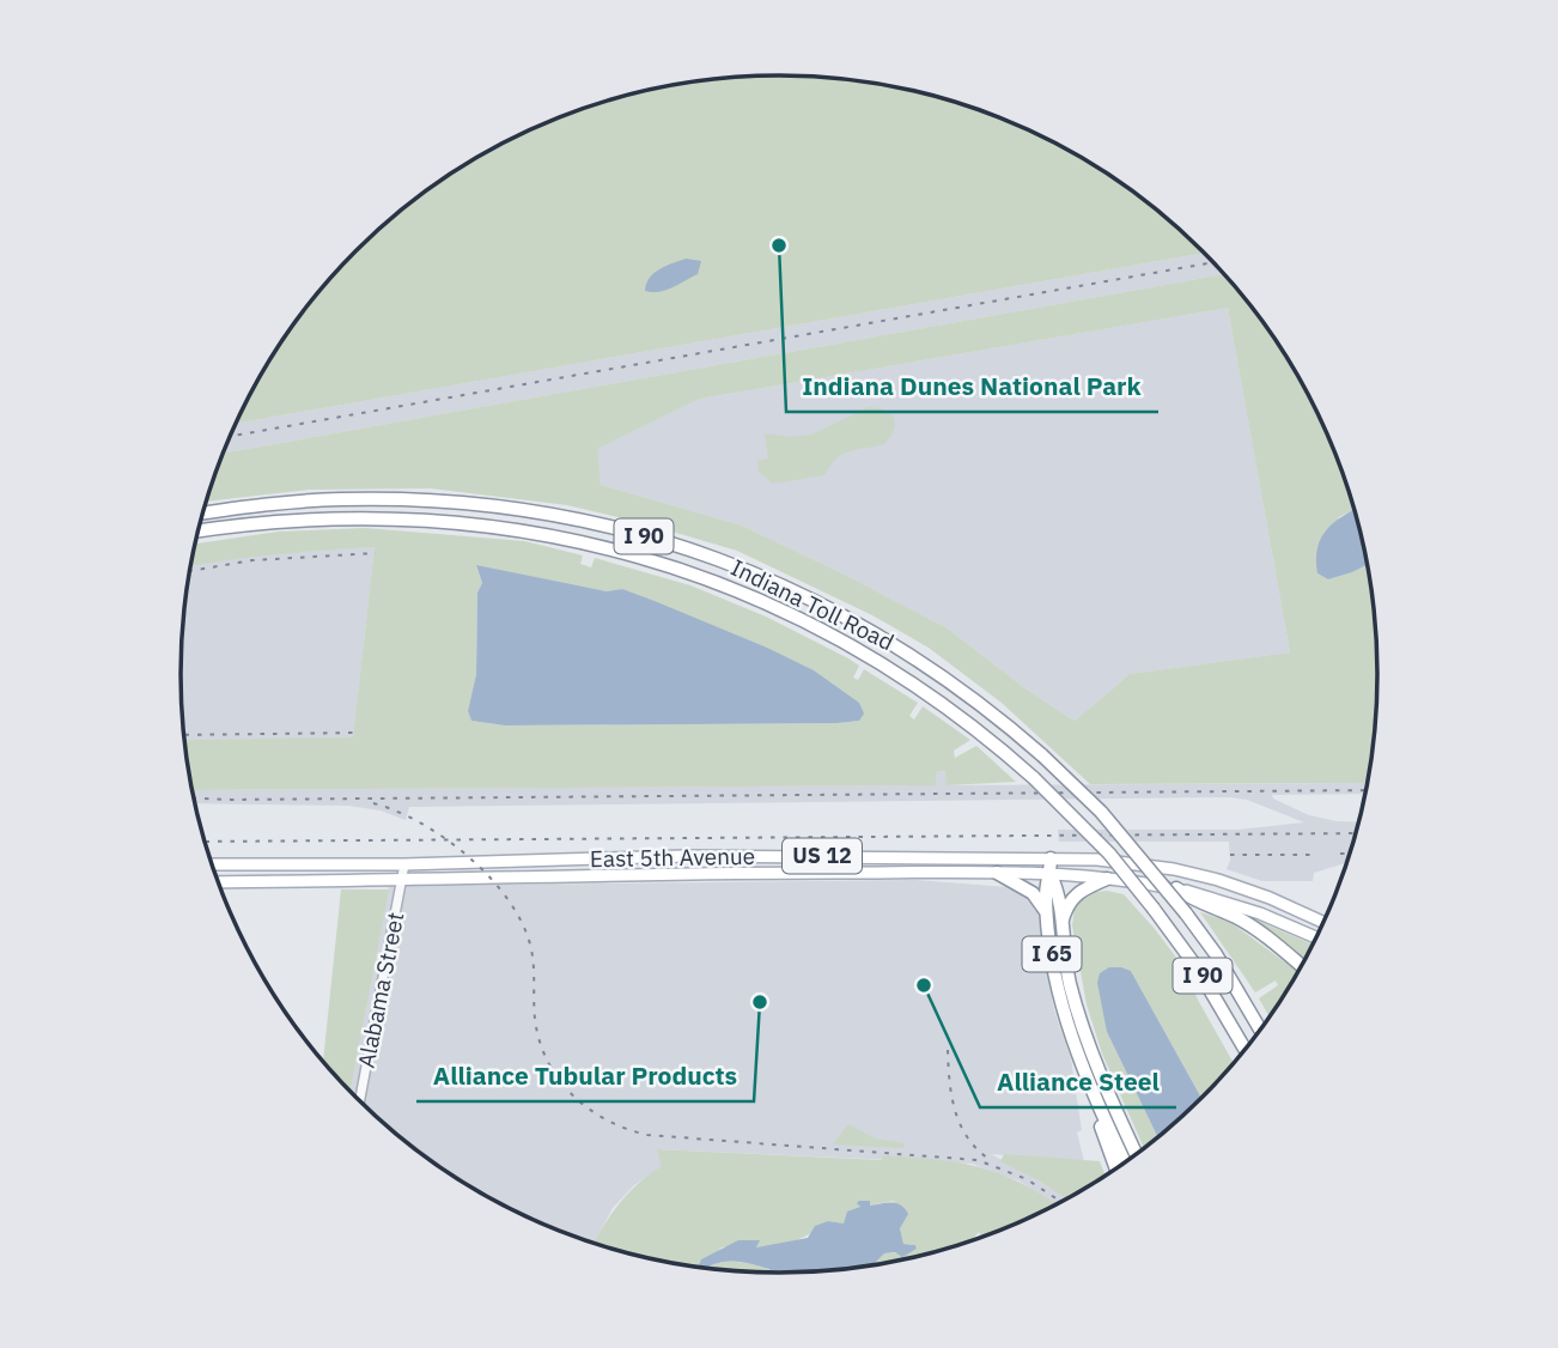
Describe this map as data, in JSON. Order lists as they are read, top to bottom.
{
  "streets": {
    "highway": ["I 90", "Indiana Toll Road", "I 65"],
    "main road": ["US 12", "East 5th Avenue"],
    "street": ["Alabama Street"]
  },
  "crossings": [
    ["East 5th Avenue", "I 65"],
    ["East 5th Avenue", "Alabama Street"]
  ],
  "places": ["Indiana Dunes National Park", "Alliance Steel", "Alliance Tubular Products"]
}
